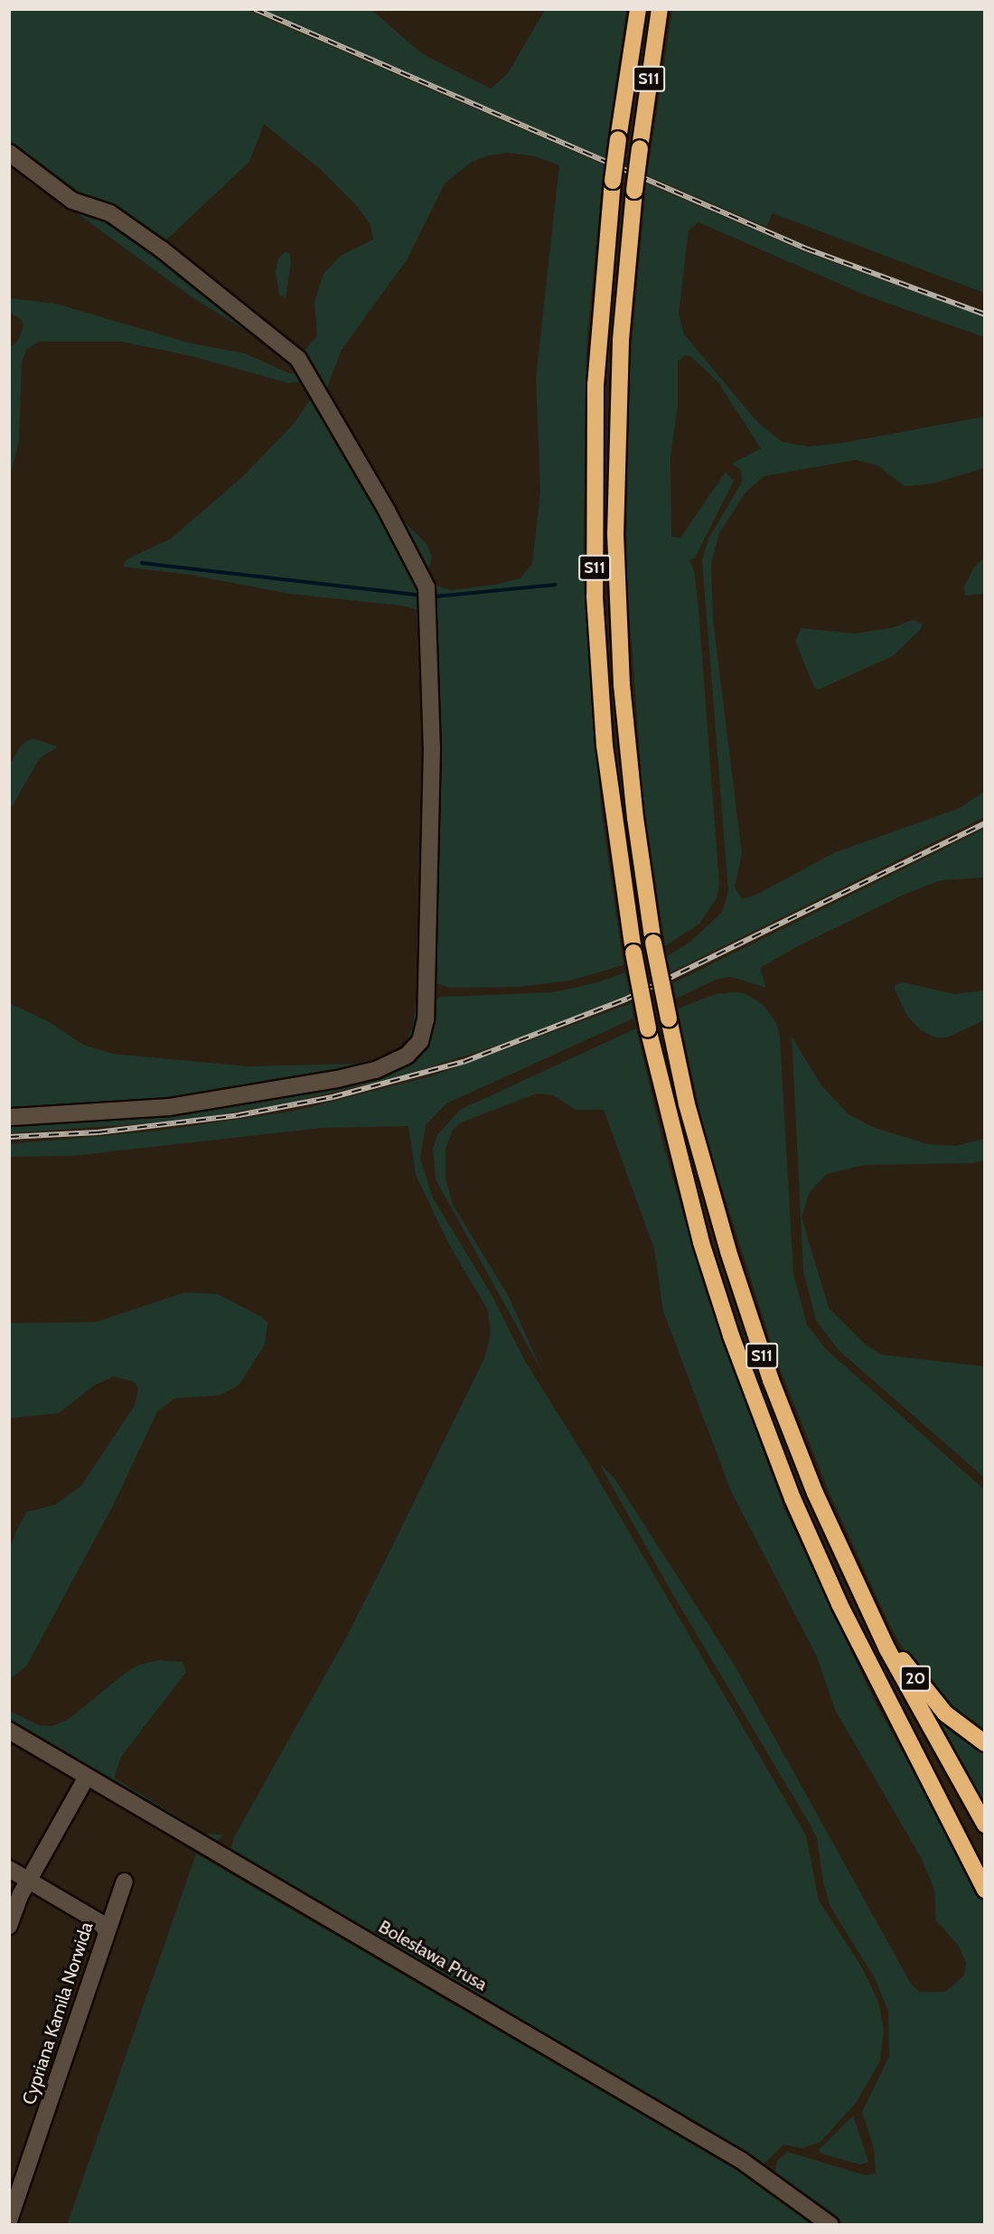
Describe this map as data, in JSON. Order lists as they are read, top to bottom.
{
  "streets": {
    "highway": ["S11", "20"],
    "street": ["Bolesława Prusa", "Cypriana Kamila Norwida"]
  },
  "crossings": [
    ["S11", "20"]
  ]
}
